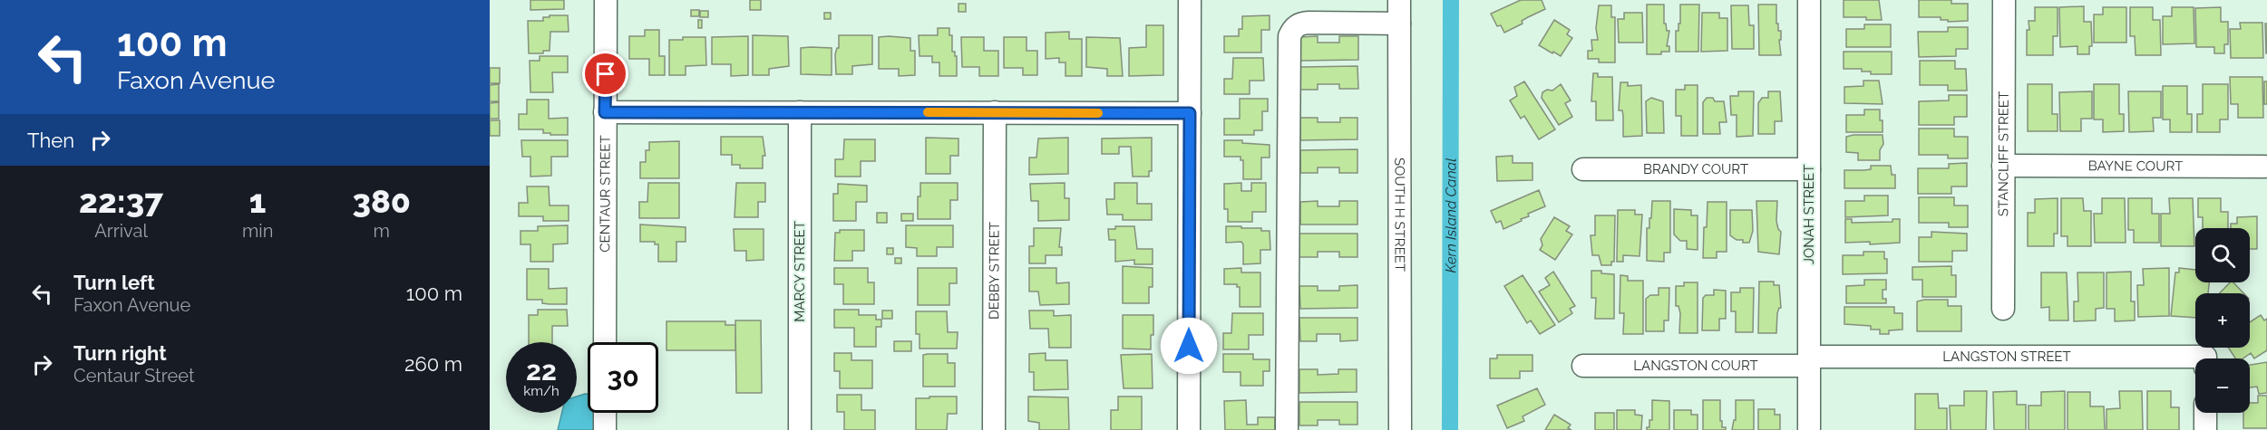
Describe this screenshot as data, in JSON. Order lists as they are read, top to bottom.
{
  "streets": {
    "street": [
      "STANCLIFF STREET",
      "BAYNE COURT",
      "BRANDY COURT",
      "CENTAUR STREET",
      "SOUTH H STREET",
      "JONAH STREET",
      "MARCY STREET",
      "DEBBY STREET",
      "LANGSTON STREET",
      "LANGSTON COURT"
    ]
  },
  "crossings": [
    ["STANCLIFF STREET", "BAYNE COURT"],
    ["BRANDY COURT", "JONAH STREET"],
    ["JONAH STREET", "LANGSTON STREET"],
    ["JONAH STREET", "LANGSTON COURT"],
    ["LANGSTON STREET", "LANGSTON COURT"]
  ],
  "water": ["Kern Island Canal"],
  "page": {
    "turn": ["100 m", "Faxon Avenue"],
    "then": "Then",
    "eta": [
      "22:37",
      "Arrival",
      "1",
      "min",
      "380",
      "m"
    ],
    "map_buttons": ["+", "−"],
    "list": [
      {
        "name": "Turn left",
        "note": "Faxon Avenue",
        "value": "100 m"
      },
      {
        "name": "Turn right",
        "note": "Centaur Street",
        "value": "260 m"
      }
    ],
    "speed": "22 km/h",
    "limit": "30"
  }
}
